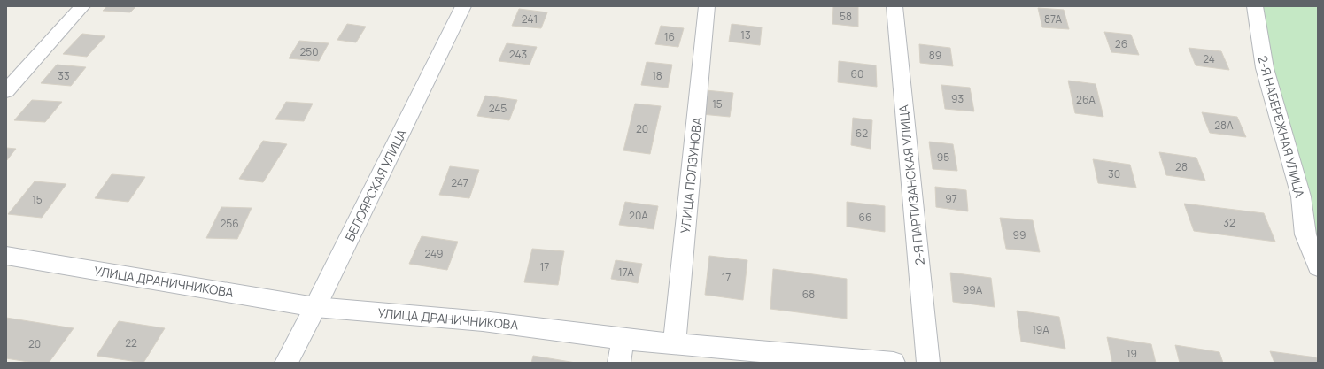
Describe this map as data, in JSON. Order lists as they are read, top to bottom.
{
  "streets": {
    "street": [
      "2-Я НАБЕРЕЖНАЯ УЛИЦА",
      "УЛИЦА ПОЛЗУНОВА",
      "БЕЛОЯРСКАЯ УЛИЦА",
      "2-Я ПАРТИЗАНСКАЯ УЛИЦА",
      "УЛИЦА ДРАНИЧНИКОВА"
    ]
  },
  "crossings": [
    ["УЛИЦА ПОЛЗУНОВА", "УЛИЦА ДРАНИЧНИКОВА"],
    ["БЕЛОЯРСКАЯ УЛИЦА", "УЛИЦА ДРАНИЧНИКОВА"]
  ],
  "house_numbers": [
    "58",
    "241",
    "87А",
    "13",
    "16",
    "26",
    "250",
    "243",
    "89",
    "24",
    "60",
    "33",
    "18",
    "93",
    "26А",
    "15",
    "245",
    "28А",
    "20",
    "62",
    "95",
    "28",
    "30",
    "247",
    "97",
    "15",
    "20А",
    "66",
    "32",
    "256",
    "99",
    "249",
    "17",
    "17А",
    "17",
    "99А",
    "68",
    "19А",
    "22",
    "20",
    "19"
  ]
}
